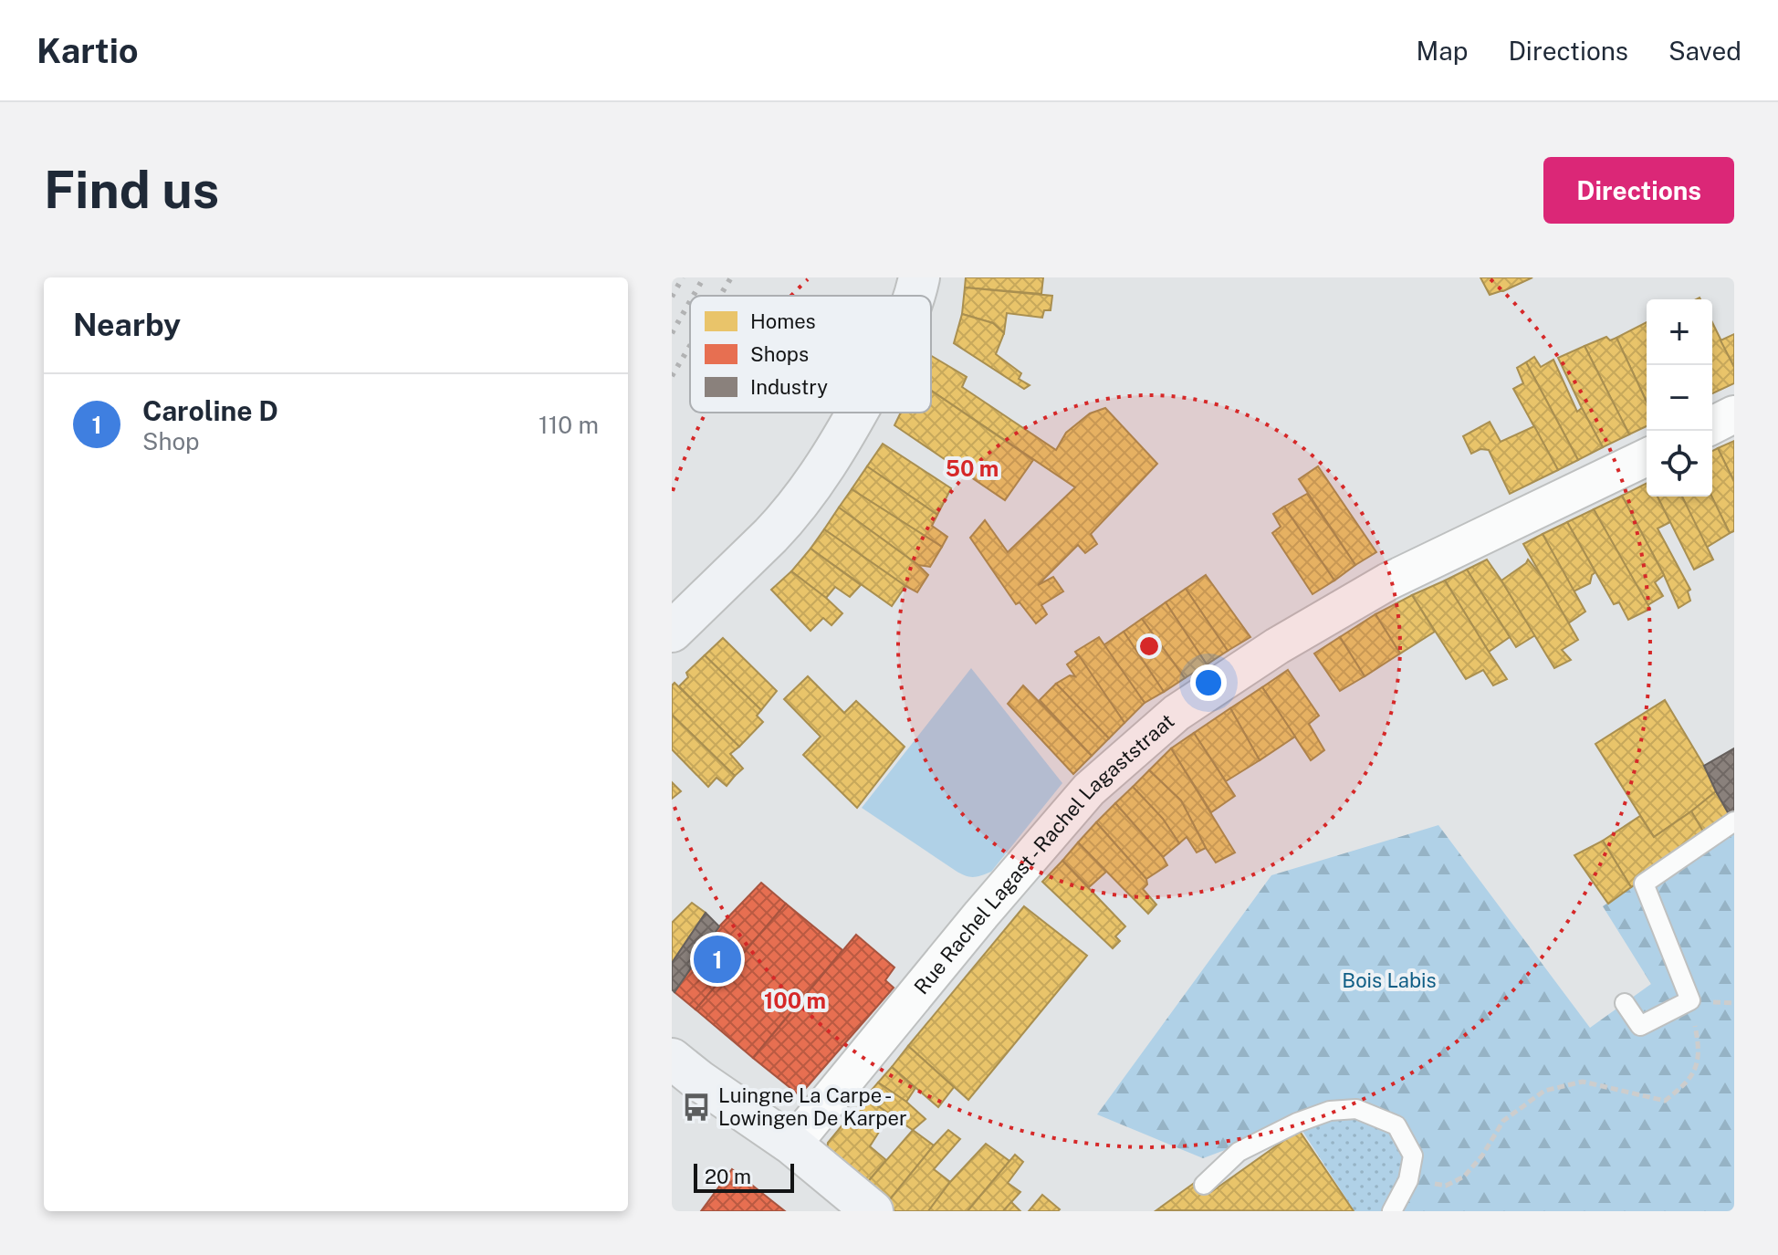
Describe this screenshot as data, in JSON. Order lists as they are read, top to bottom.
{
  "streets": {
    "street": ["Rue Rachel Lagast - Rachel Lagaststraat"]
  },
  "parks": ["Bois Labis"],
  "places": {
    "bus stop": ["Luingne La Carpe - Lowingen De Karper"]
  },
  "legend": ["Homes", "Shops", "Industry"],
  "scale_bar": "20 m",
  "page": {
    "header": "Kartio",
    "nav": ["Map", "Directions", "Saved"],
    "buttons": "Directions",
    "title": "Find us",
    "heading": "Nearby",
    "map_buttons": ["+", "−"],
    "list": [
      {
        "mark": "1",
        "name": "Caroline D",
        "note": "Shop",
        "value": "110 m"
      }
    ],
    "pins": "1",
    "scale": "20 m"
  },
  "rings": ["50 m", "100 m"]
}
